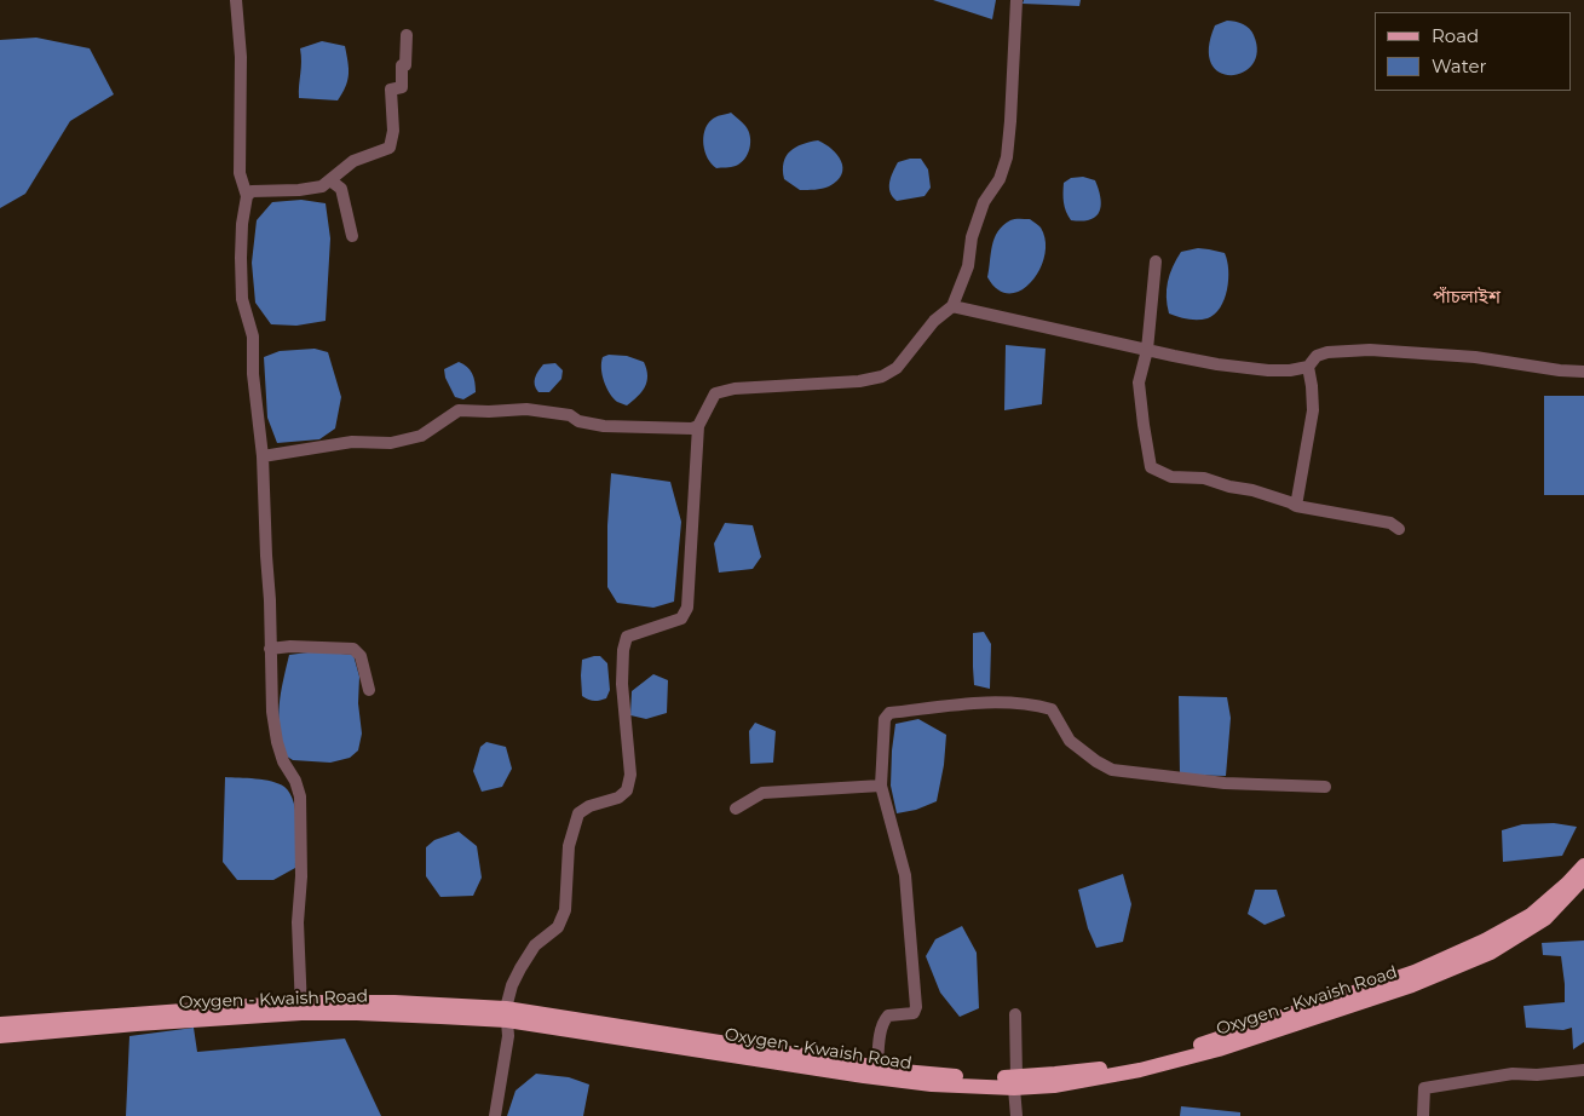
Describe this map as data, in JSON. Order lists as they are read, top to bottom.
{
  "streets": {
    "main road": ["Oxygen - Kwaish Road"]
  },
  "districts": ["পাঁচলাইশ"],
  "legend": ["Road", "Water"]
}
